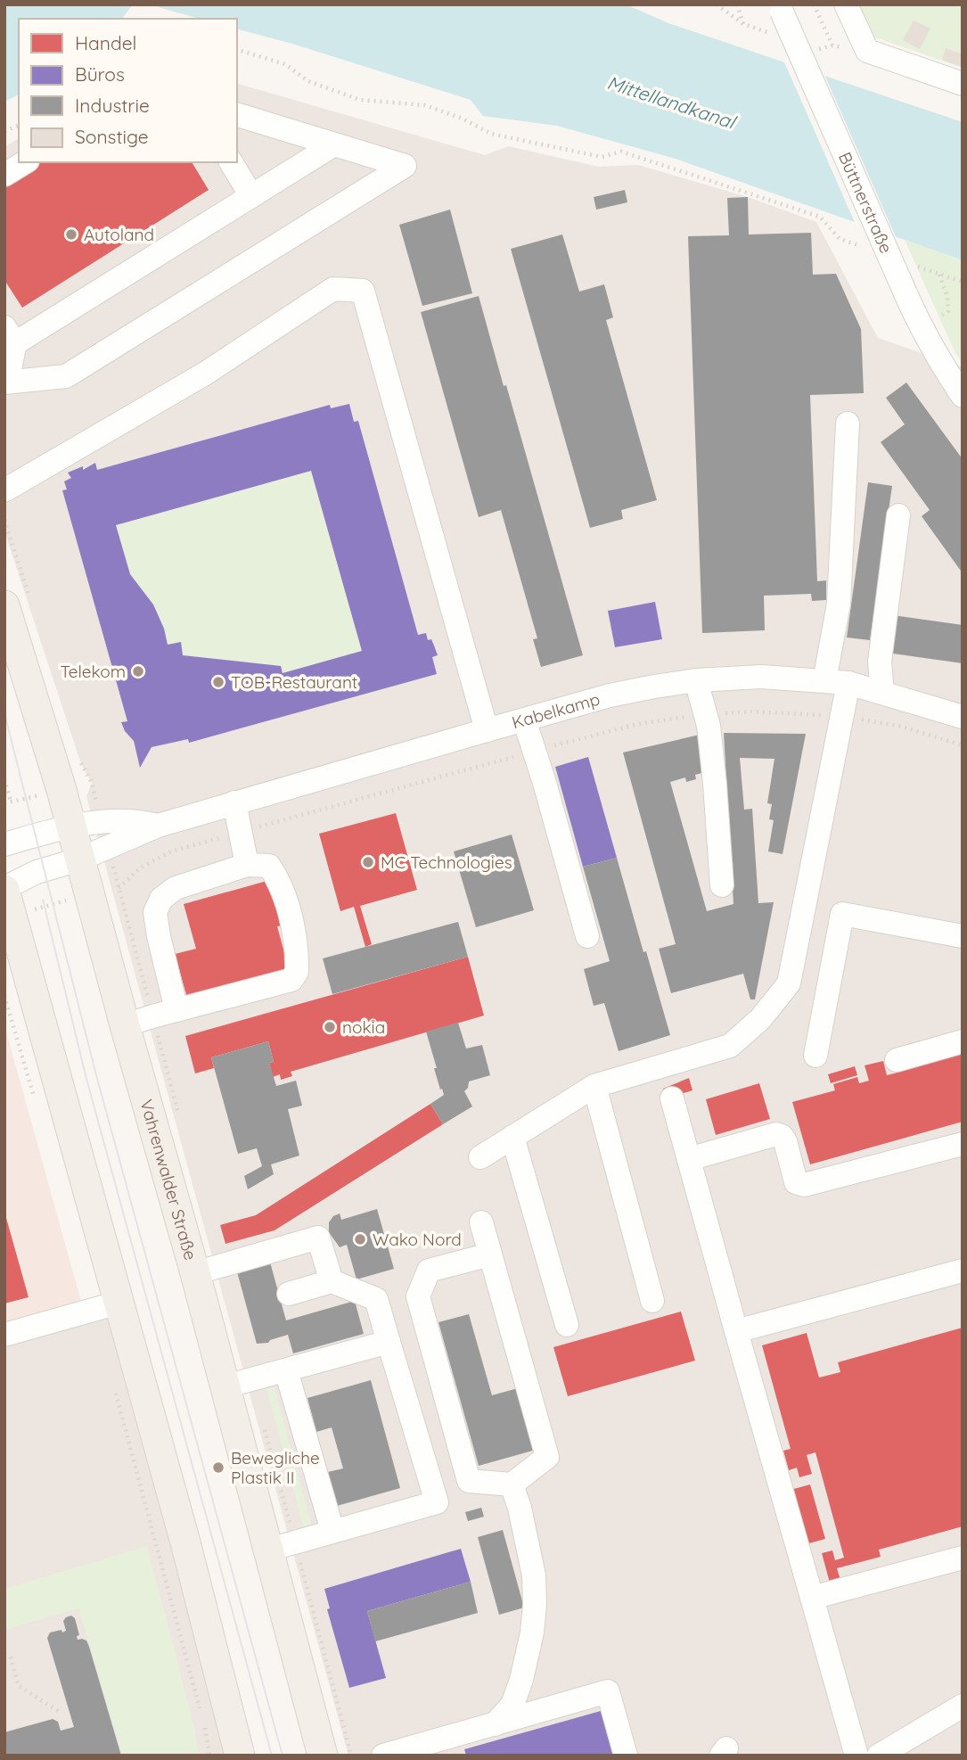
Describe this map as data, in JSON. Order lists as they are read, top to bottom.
{
  "streets": {
    "main road": ["Vahrenwalder Straße"],
    "street": ["Büttnerstraße", "Kabelkamp"]
  },
  "crossings": [
    ["Kabelkamp", "Vahrenwalder Straße"]
  ],
  "water": ["Mittellandkanal"],
  "places": [
    "Autoland",
    "Telekom",
    "TOB-Restaurant",
    "MC Technologies",
    "nokia",
    "Wako Nord",
    "Bewegliche Plastik II"
  ],
  "legend": [
    "Handel",
    "Büros",
    "Industrie",
    "Sonstige"
  ]
}
